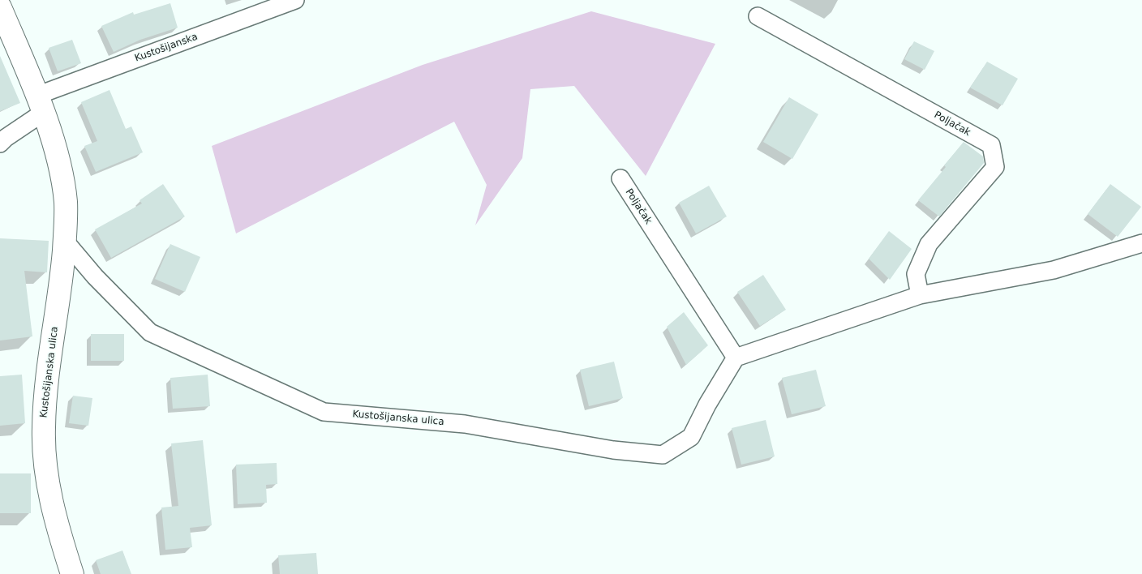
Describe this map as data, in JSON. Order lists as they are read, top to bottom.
{
  "streets": {
    "street": ["Kustošijanska", "Poljačak", "Kustošijanska ulica"]
  },
  "crossings": [
    ["Kustošijanska", "Kustošijanska ulica"],
    ["Poljačak", "Kustošijanska ulica"]
  ]
}
